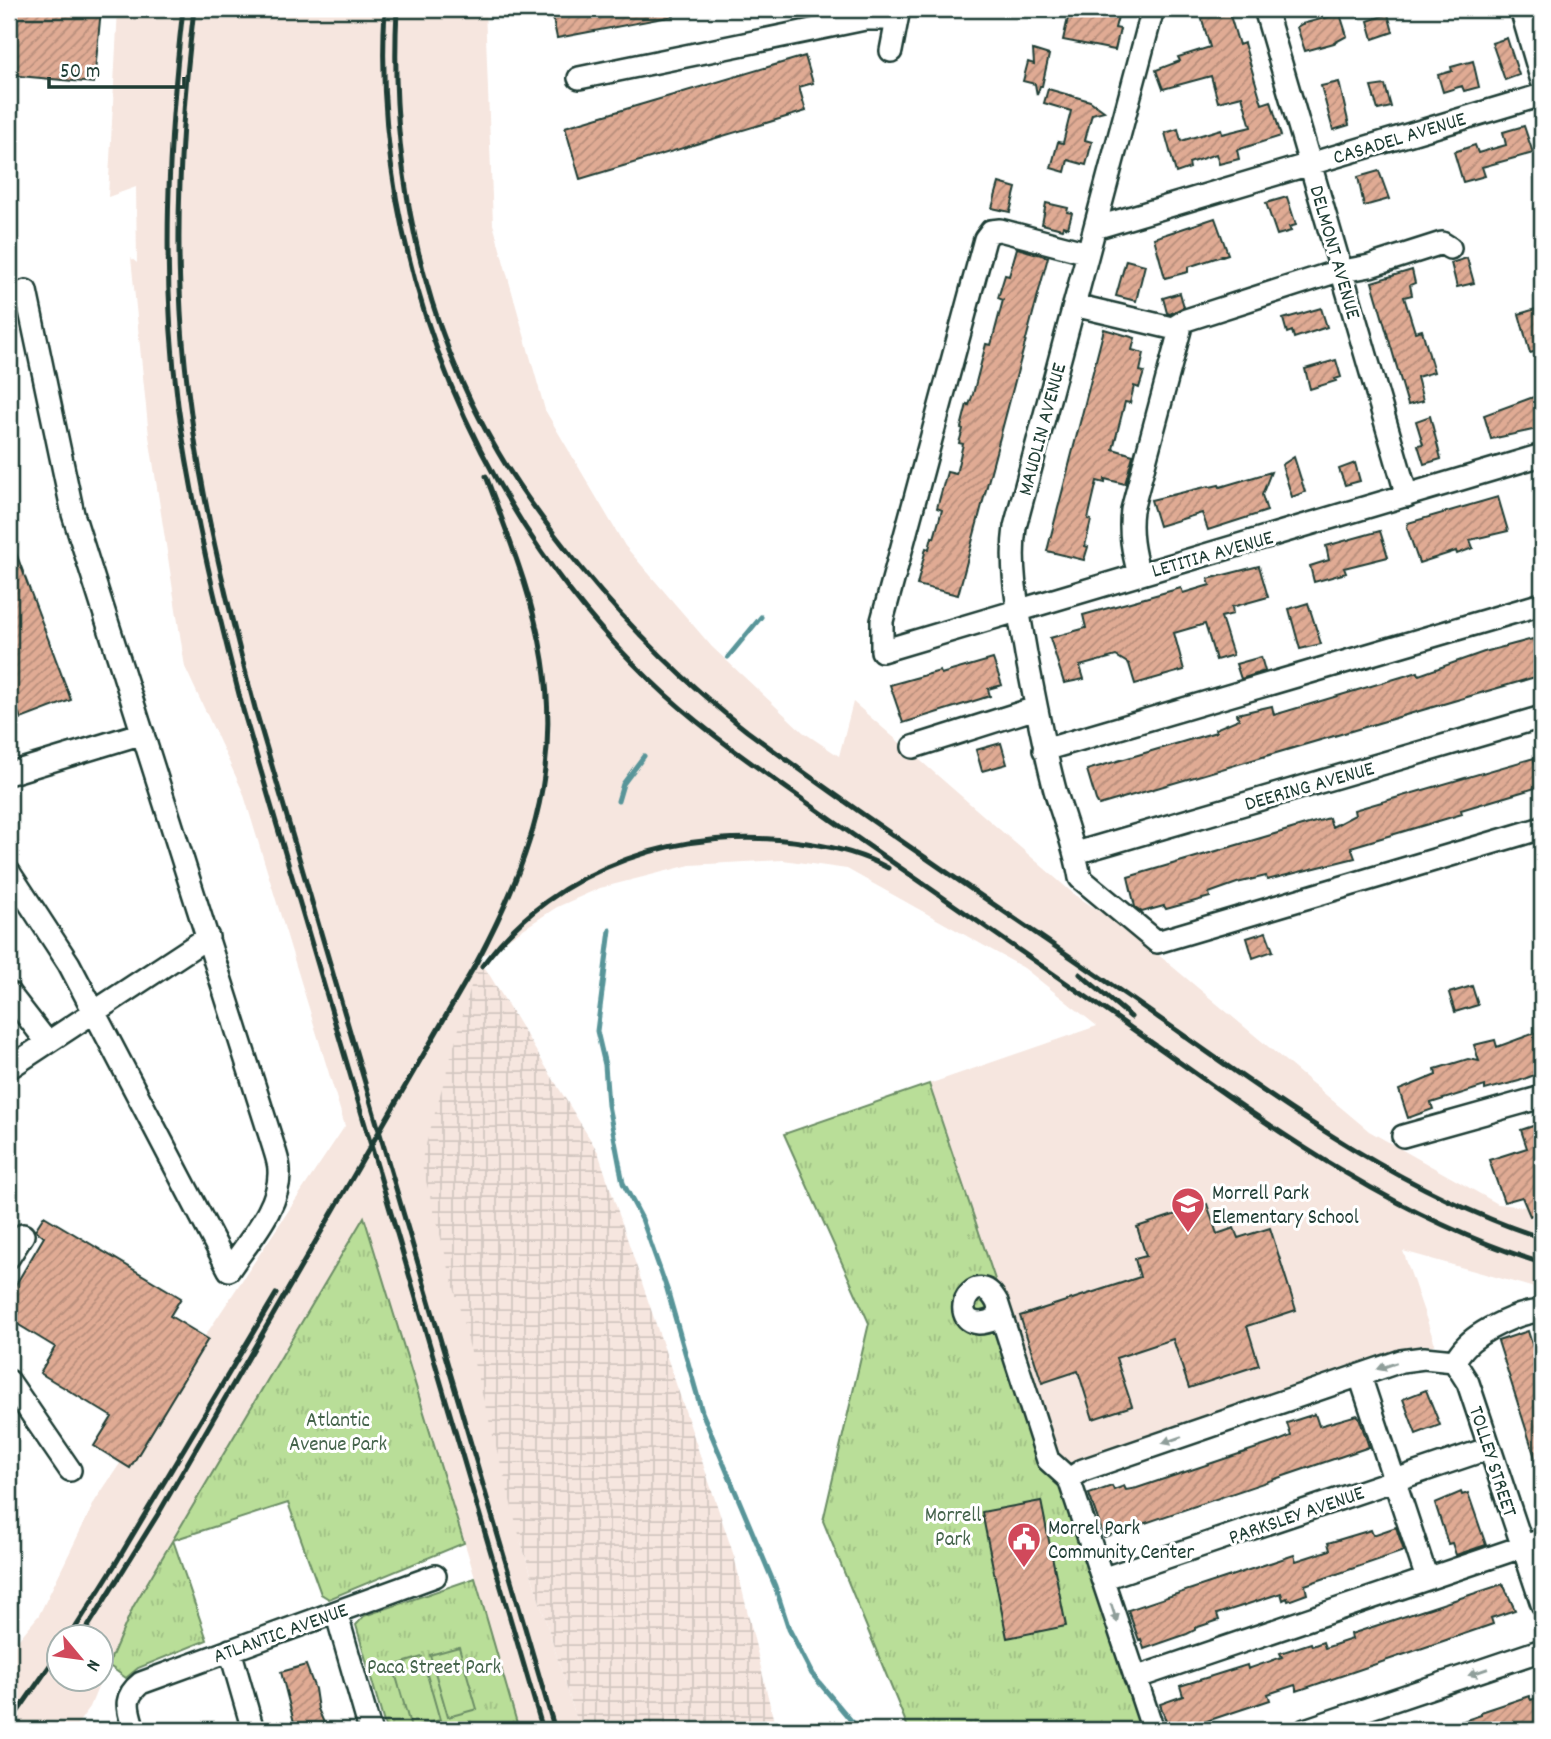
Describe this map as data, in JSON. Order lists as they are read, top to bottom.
{
  "streets": {
    "street": [
      "CASADEL AVENUE",
      "DELMONT AVENUE",
      "MAUDLIN AVENUE",
      "LETITIA AVENUE",
      "DEERING AVENUE",
      "TOLLEY STREET",
      "PARKSLEY AVENUE",
      "ATLANTIC AVENUE"
    ]
  },
  "crossings": [
    ["CASADEL AVENUE", "DELMONT AVENUE"],
    ["CASADEL AVENUE", "MAUDLIN AVENUE"],
    ["DELMONT AVENUE", "LETITIA AVENUE"],
    ["MAUDLIN AVENUE", "LETITIA AVENUE"],
    ["MAUDLIN AVENUE", "DEERING AVENUE"],
    ["TOLLEY STREET", "PARKSLEY AVENUE"]
  ],
  "parks": ["Atlantic Avenue Park", "Morrell Park", "Paca Street Park"],
  "places": {
    "school or university": ["Morrell Park Elementary School"],
    "public building": ["Morrel Park Community Center"]
  },
  "scale_bar": "50 m",
  "north": "bottom right"
}
